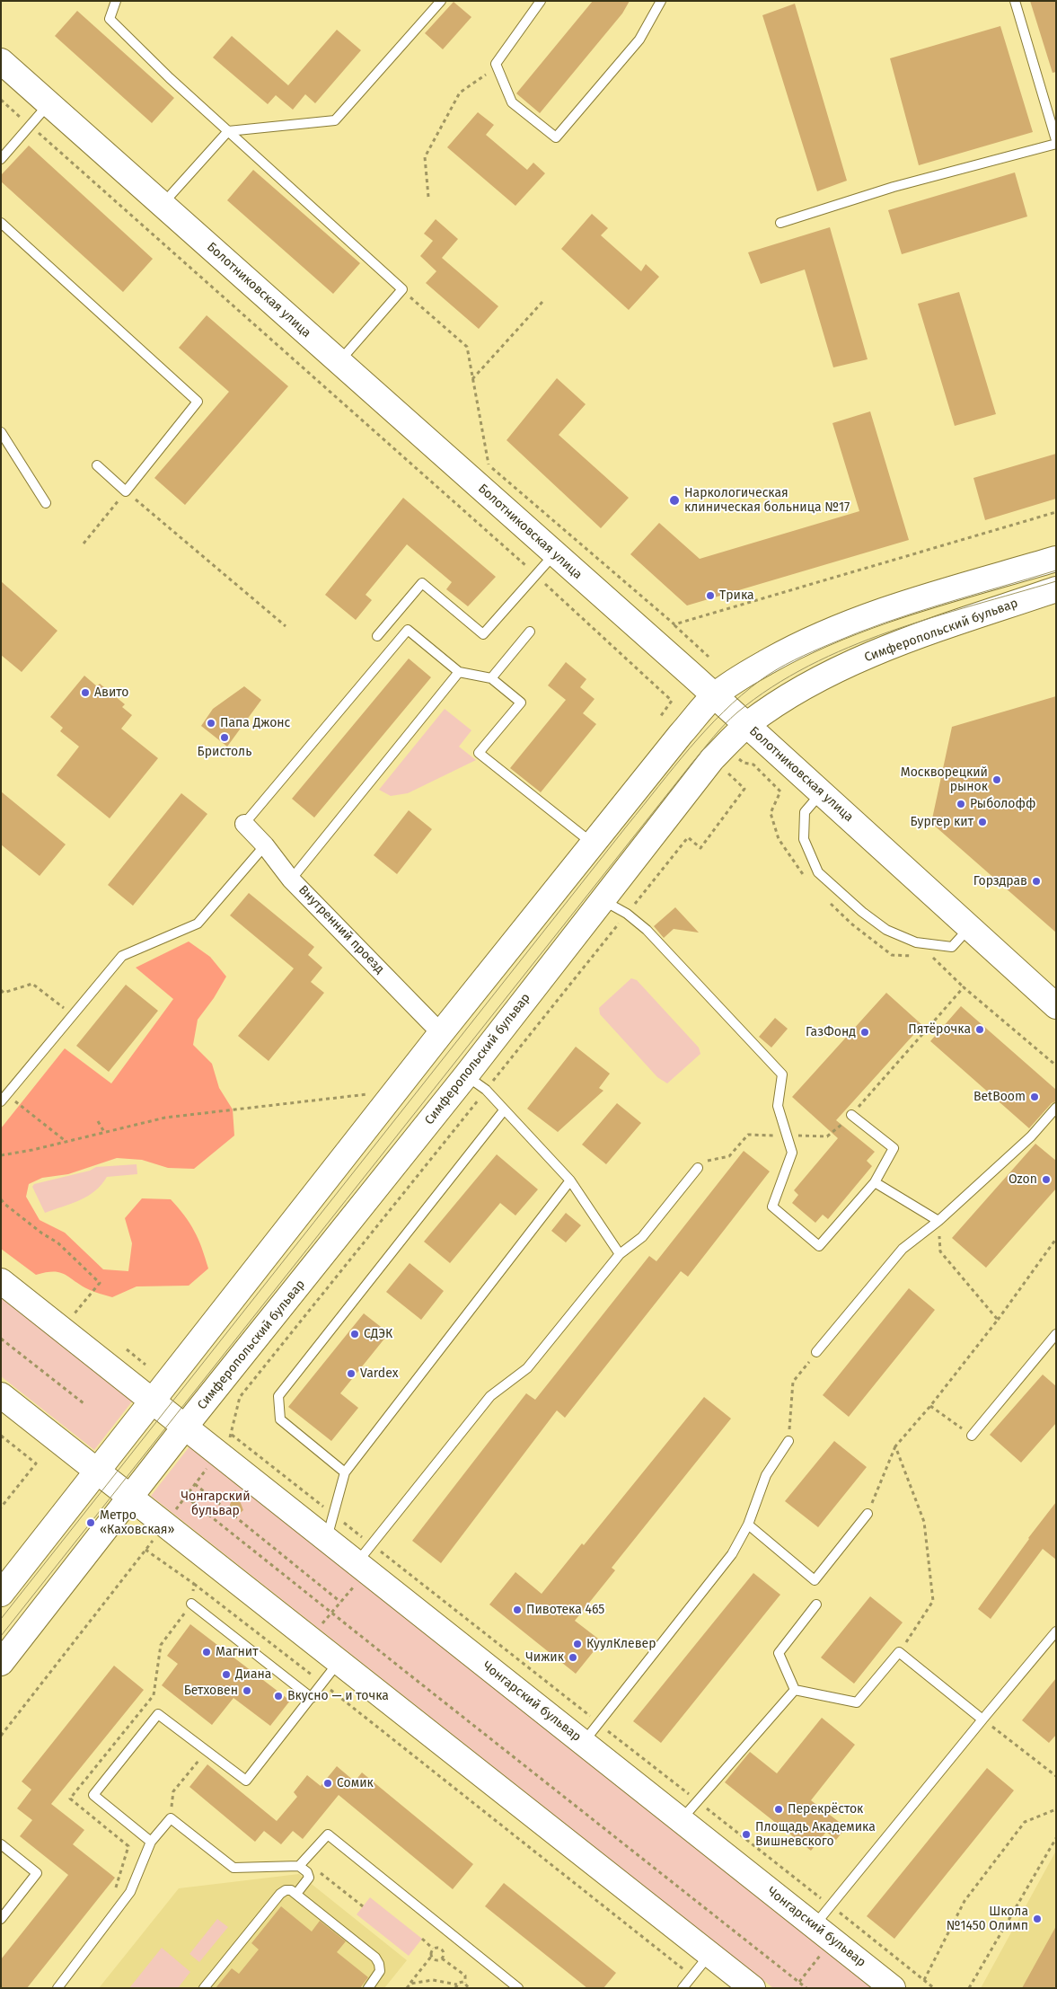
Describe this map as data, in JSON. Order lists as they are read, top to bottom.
{
  "streets": {
    "main road": ["Болотниковская улица", "Симферопольский бульвар", "Чонгарский бульвар"],
    "street": ["Внутренний проезд"]
  },
  "crossings": [
    ["Болотниковская улица", "Симферопольский бульвар"],
    ["Симферопольский бульвар", "Чонгарский бульвар"]
  ],
  "parks": ["Чонгарский бульвар"],
  "places": [
    "Наркологическая клиническая больница №17",
    "Трика",
    "Авито",
    "Папа Джонс",
    "Бристоль",
    "Москворецкий рынок",
    "Рыболофф",
    "Бургер кит",
    "Горздрав",
    "Пятёрочка",
    "ГазФонд",
    "BetBoom",
    "Ozon",
    "СДЭК",
    "Vardex",
    "Метро «Каховская»",
    "Пивотека 465",
    "КуулКлевер",
    "Магнит",
    "Чижик",
    "Диана",
    "Бетховен",
    "Вкусно — и точка",
    "Сомик",
    "Перекрёсток",
    "Площадь Академика Вишневского",
    "Школа №1450 Олимп"
  ]
}
